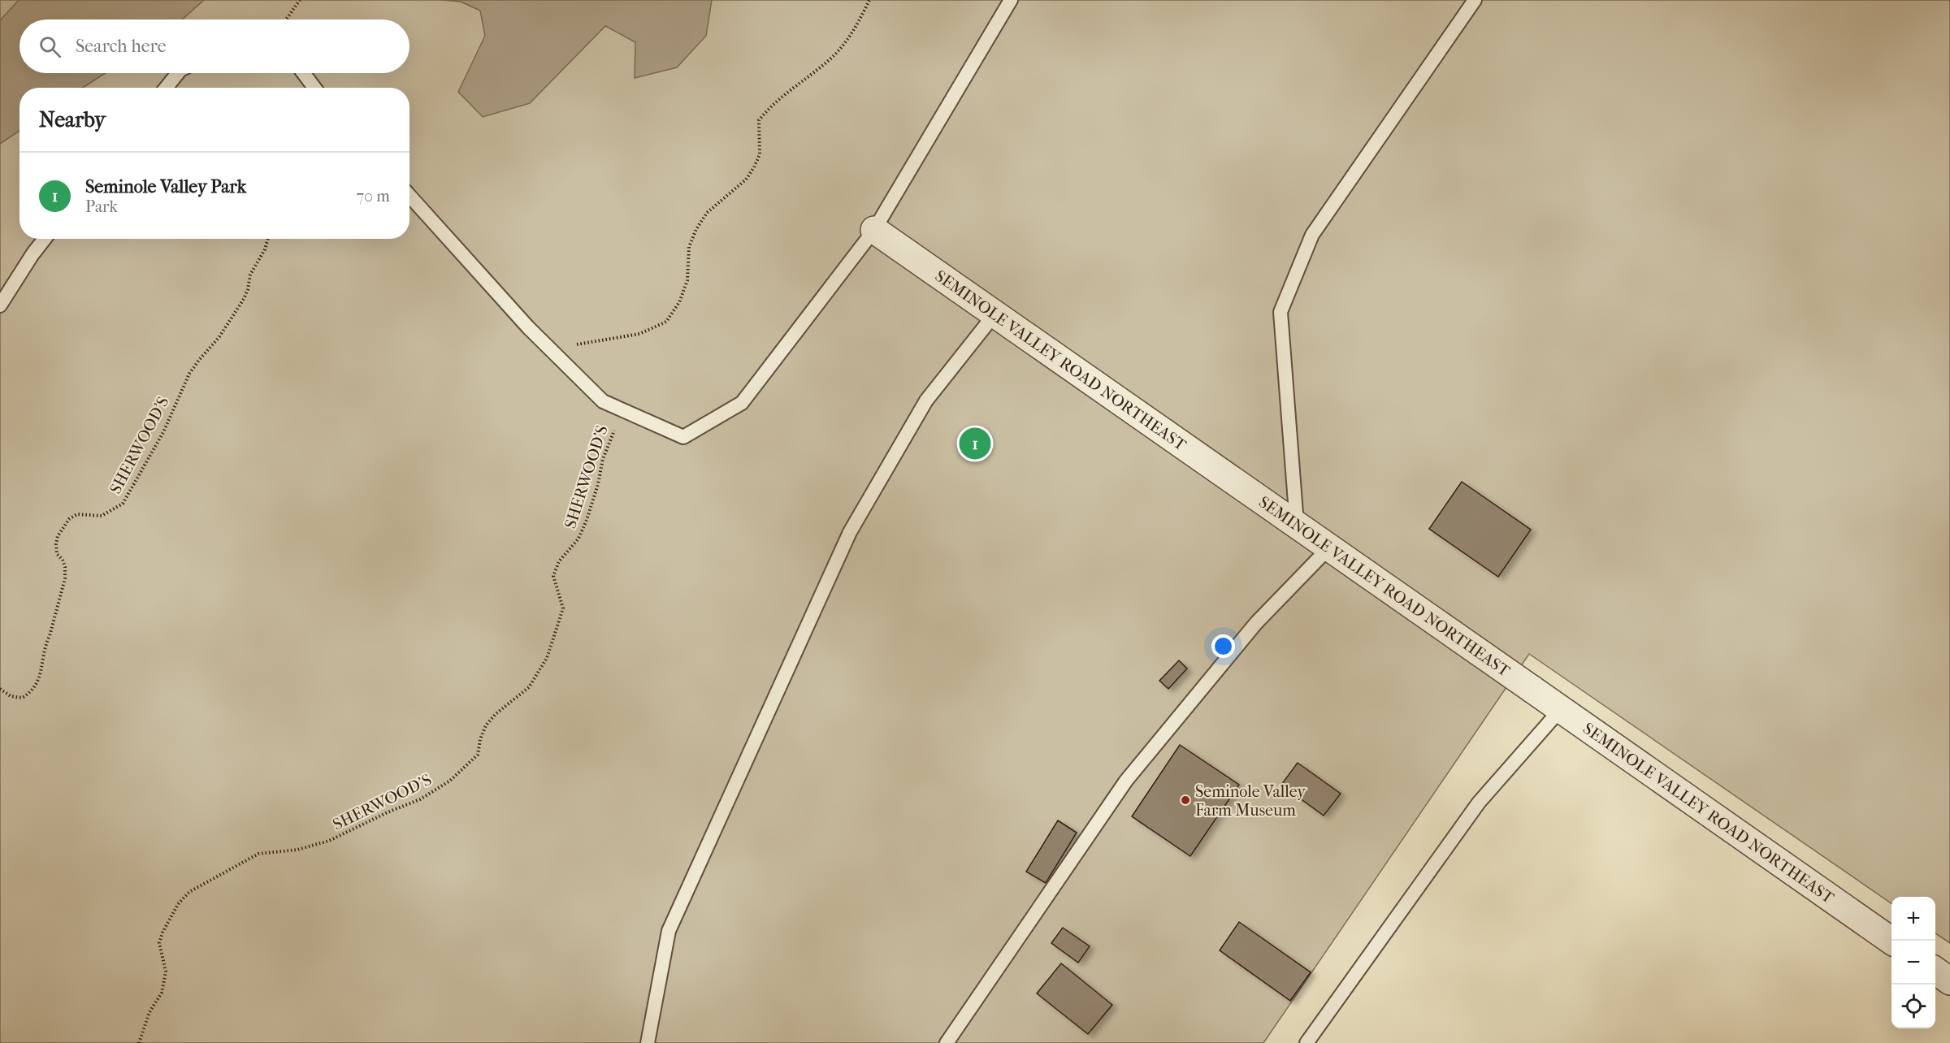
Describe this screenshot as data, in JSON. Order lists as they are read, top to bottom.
{
  "streets": {
    "street": ["SEMINOLE VALLEY ROAD NORTHEAST"],
    "path": ["SHERWOOD'S"]
  },
  "places": ["Seminole Valley Farm Museum"],
  "page": {
    "search": "Search here",
    "heading": "Nearby",
    "list": [
      {
        "mark": "1",
        "name": "Seminole Valley Park",
        "note": "Park",
        "value": "70 m"
      }
    ],
    "pins": "1",
    "map_buttons": ["+", "−"]
  }
}
